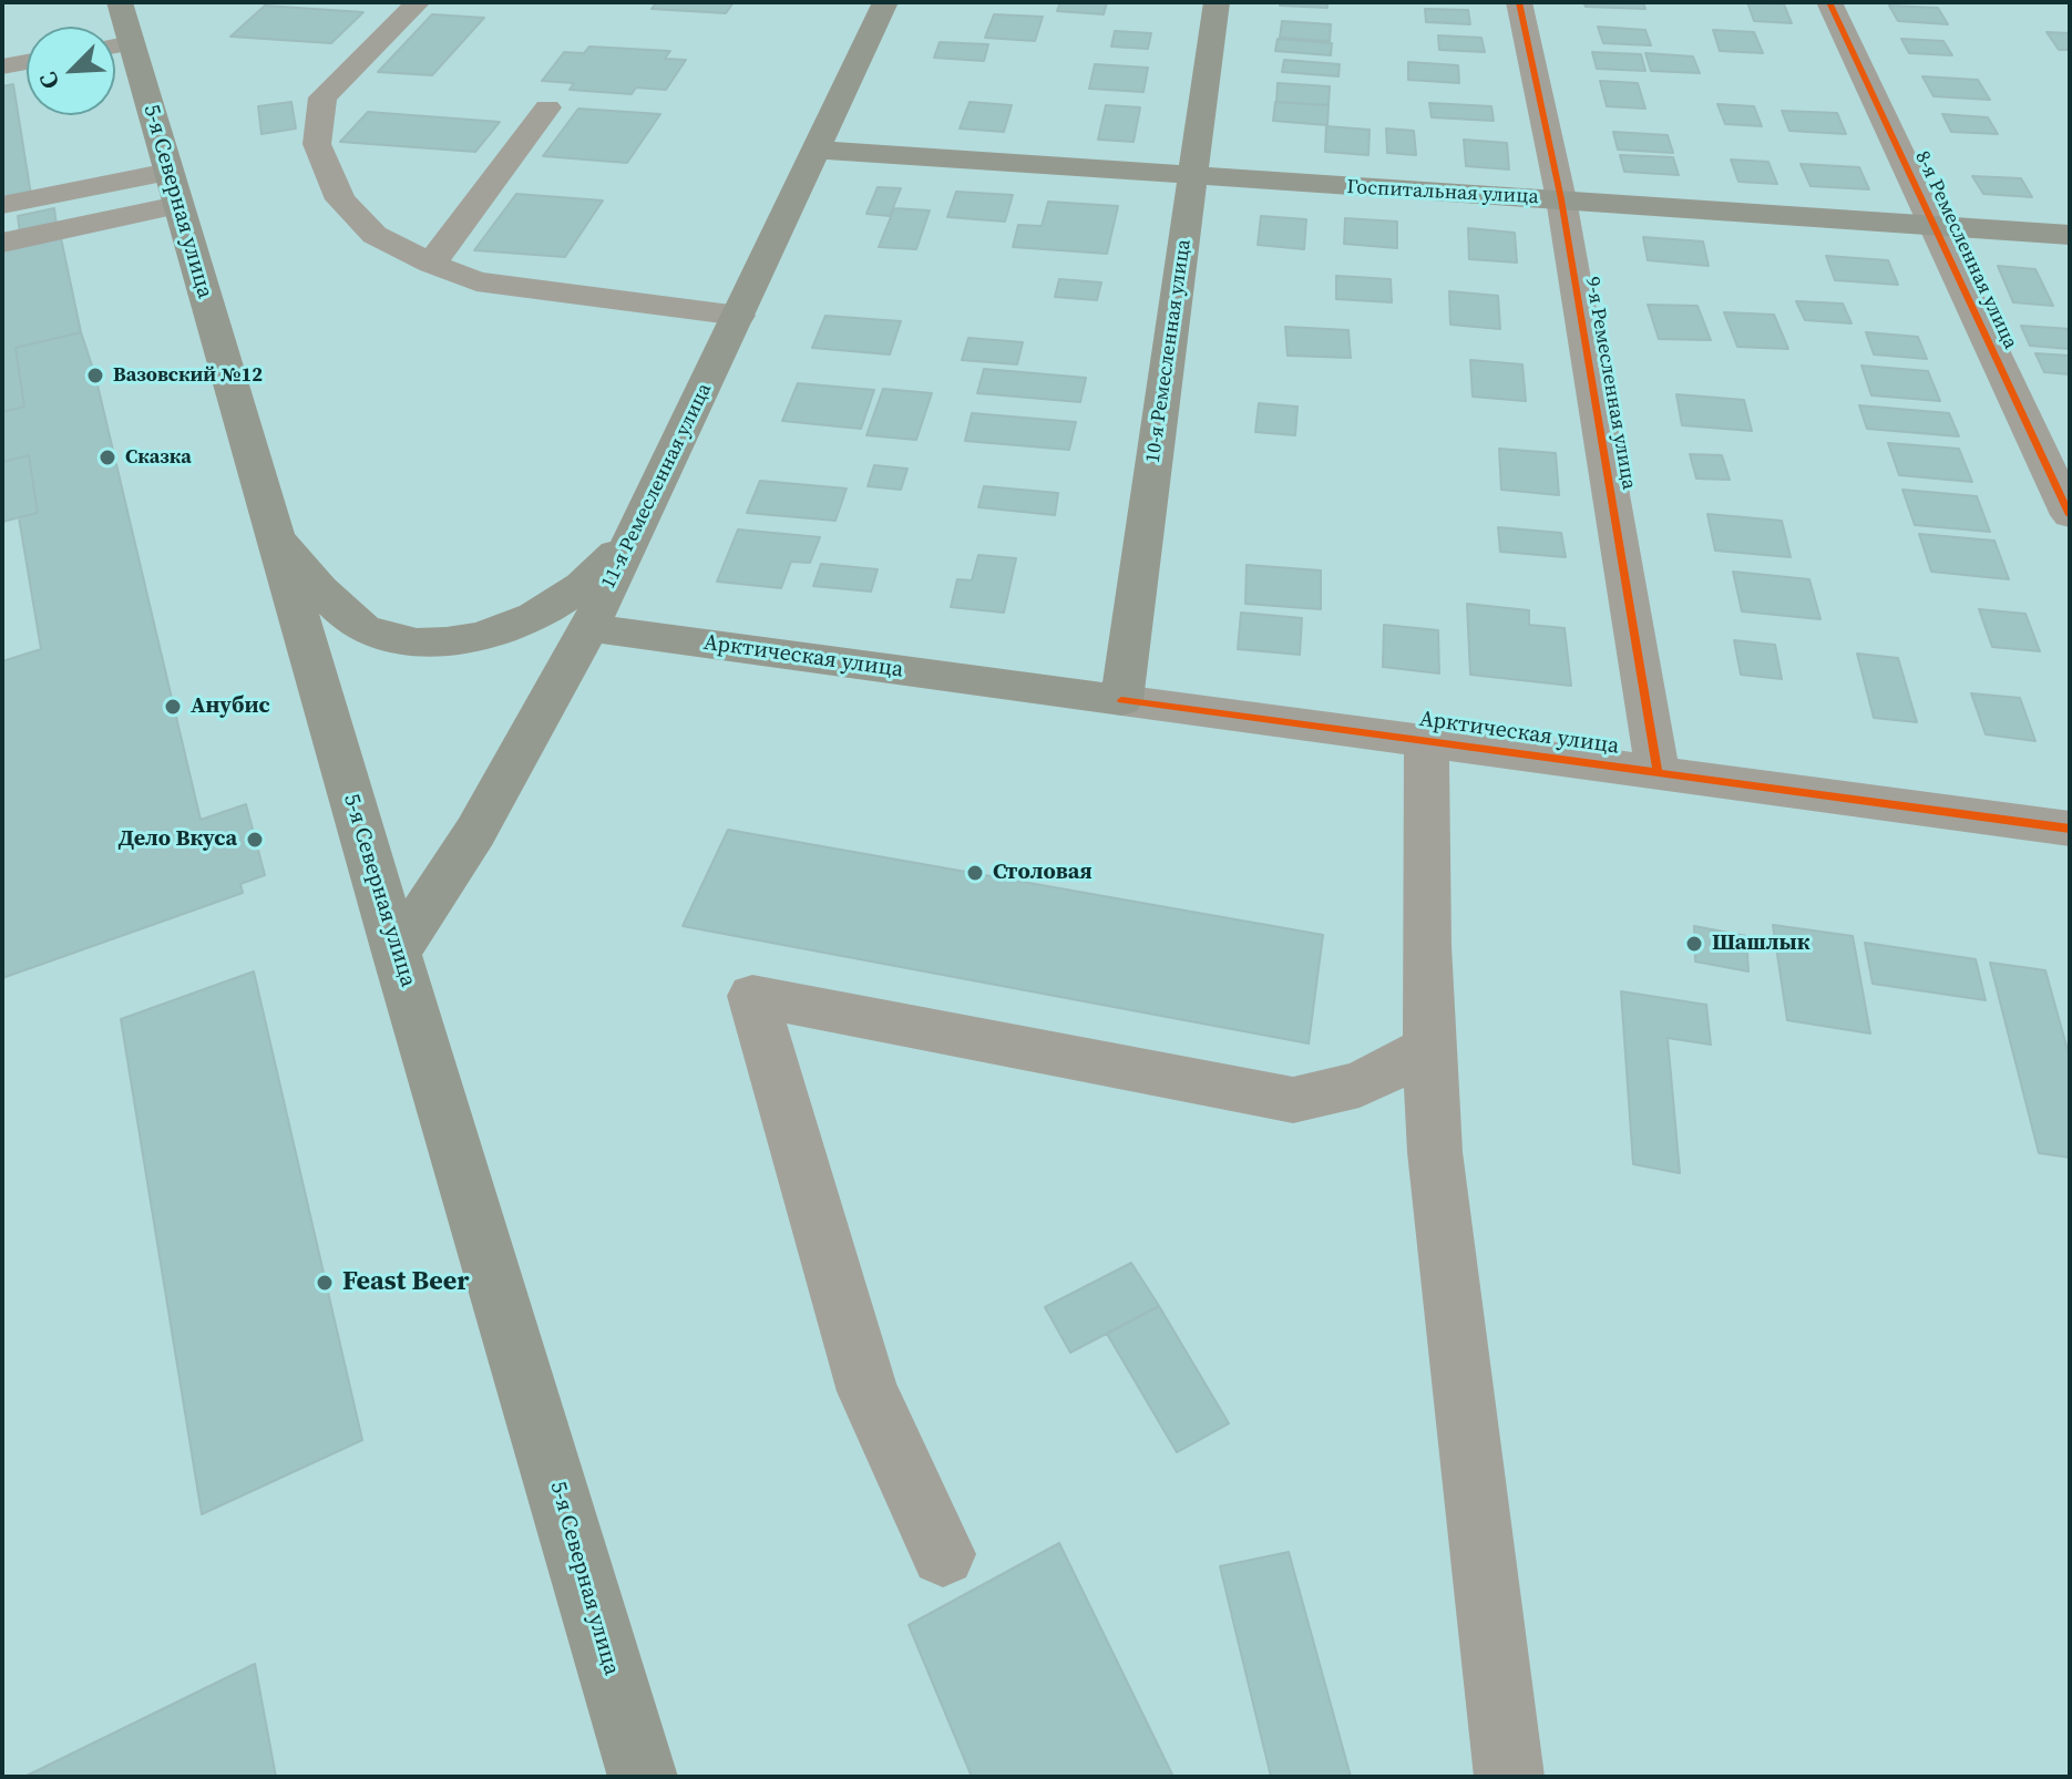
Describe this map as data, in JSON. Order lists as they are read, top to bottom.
{
  "streets": {
    "main road": [
      "Госпитальная улица",
      "5-я Северная улица",
      "10-я Ремесленная улица",
      "11-я Ремесленная улица",
      "Арктическая улица"
    ],
    "street": ["8-я Ремесленная улица", "9-я Ремесленная улица"]
  },
  "crossings": [
    ["Госпитальная улица", "8-я Ремесленная улица"],
    ["Госпитальная улица", "10-я Ремесленная улица"],
    ["Госпитальная улица", "9-я Ремесленная улица"],
    ["Госпитальная улица", "11-я Ремесленная улица"],
    ["5-я Северная улица", "11-я Ремесленная улица"],
    ["10-я Ремесленная улица", "Арктическая улица"],
    ["9-я Ремесленная улица", "Арктическая улица"],
    ["11-я Ремесленная улица", "Арктическая улица"]
  ],
  "places": [
    "Вазовский №12",
    "Сказка",
    "Анубис",
    "Дело Вкуса",
    "Столовая",
    "Шашлык",
    "Feast Beer"
  ],
  "north": "bottom left"
}
